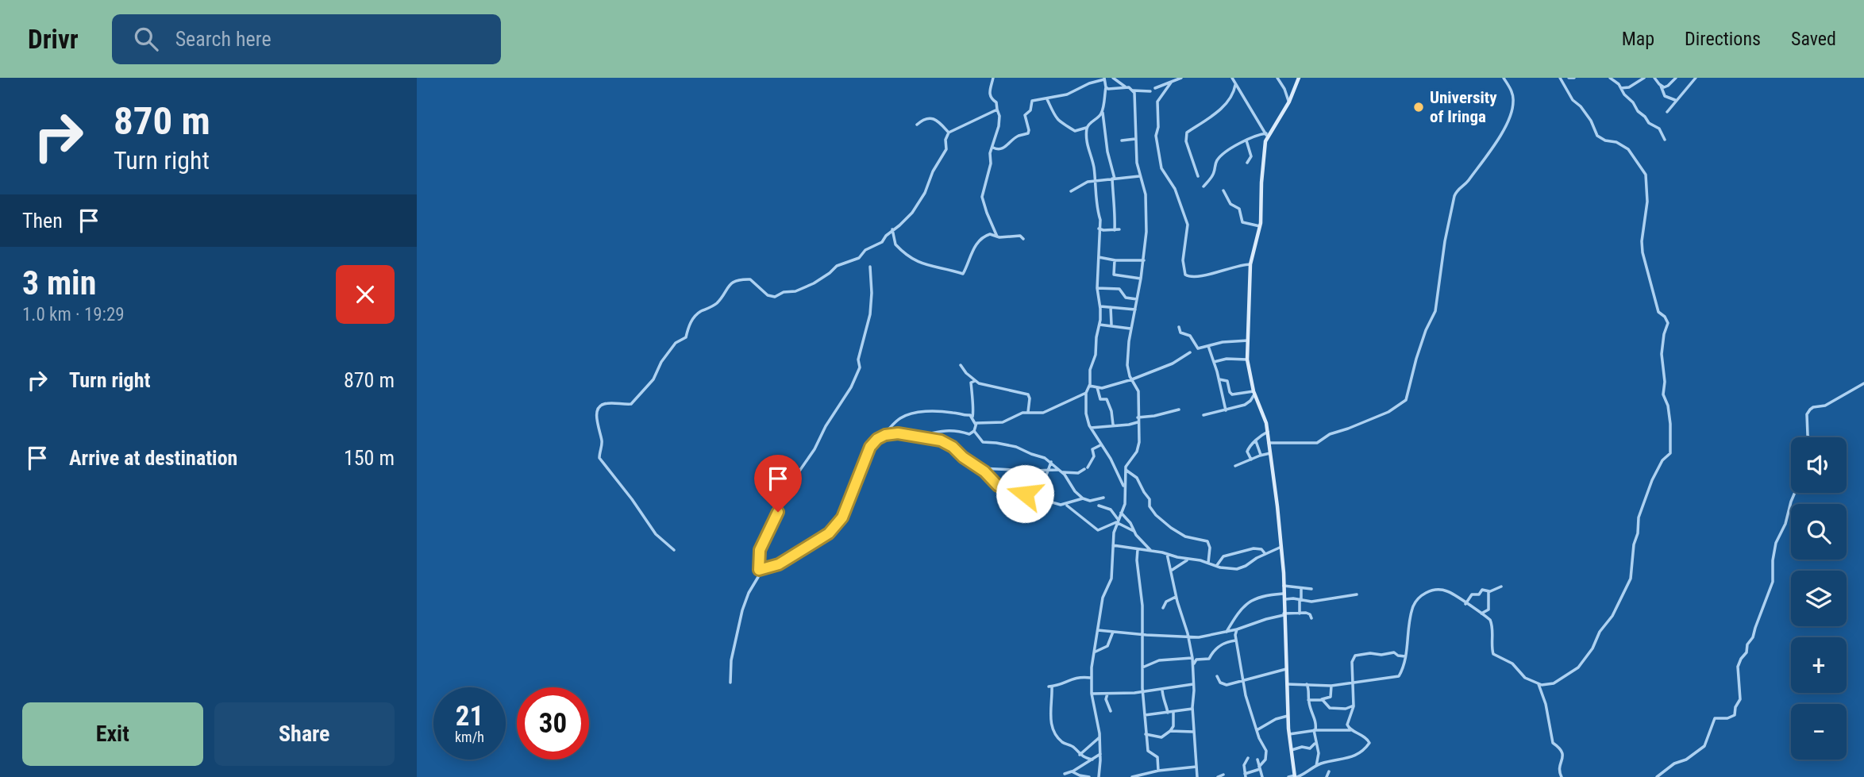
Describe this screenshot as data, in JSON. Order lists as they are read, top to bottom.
{
  "places": ["University of Iringa"],
  "page": {
    "header": "Drivr",
    "search": "Search here",
    "nav": ["Map", "Directions", "Saved"],
    "turn": ["870 m", "Turn right"],
    "then": "Then",
    "heading": ["3 min", "1.0 km · 19:29"],
    "list": [
      {
        "name": "Turn right",
        "value": "870 m"
      },
      {
        "name": "Arrive at destination",
        "value": "150 m"
      }
    ],
    "map_buttons": ["+", "−"],
    "speed": "21 km/h",
    "limit": "30",
    "buttons": ["Exit", "Share"]
  }
}
